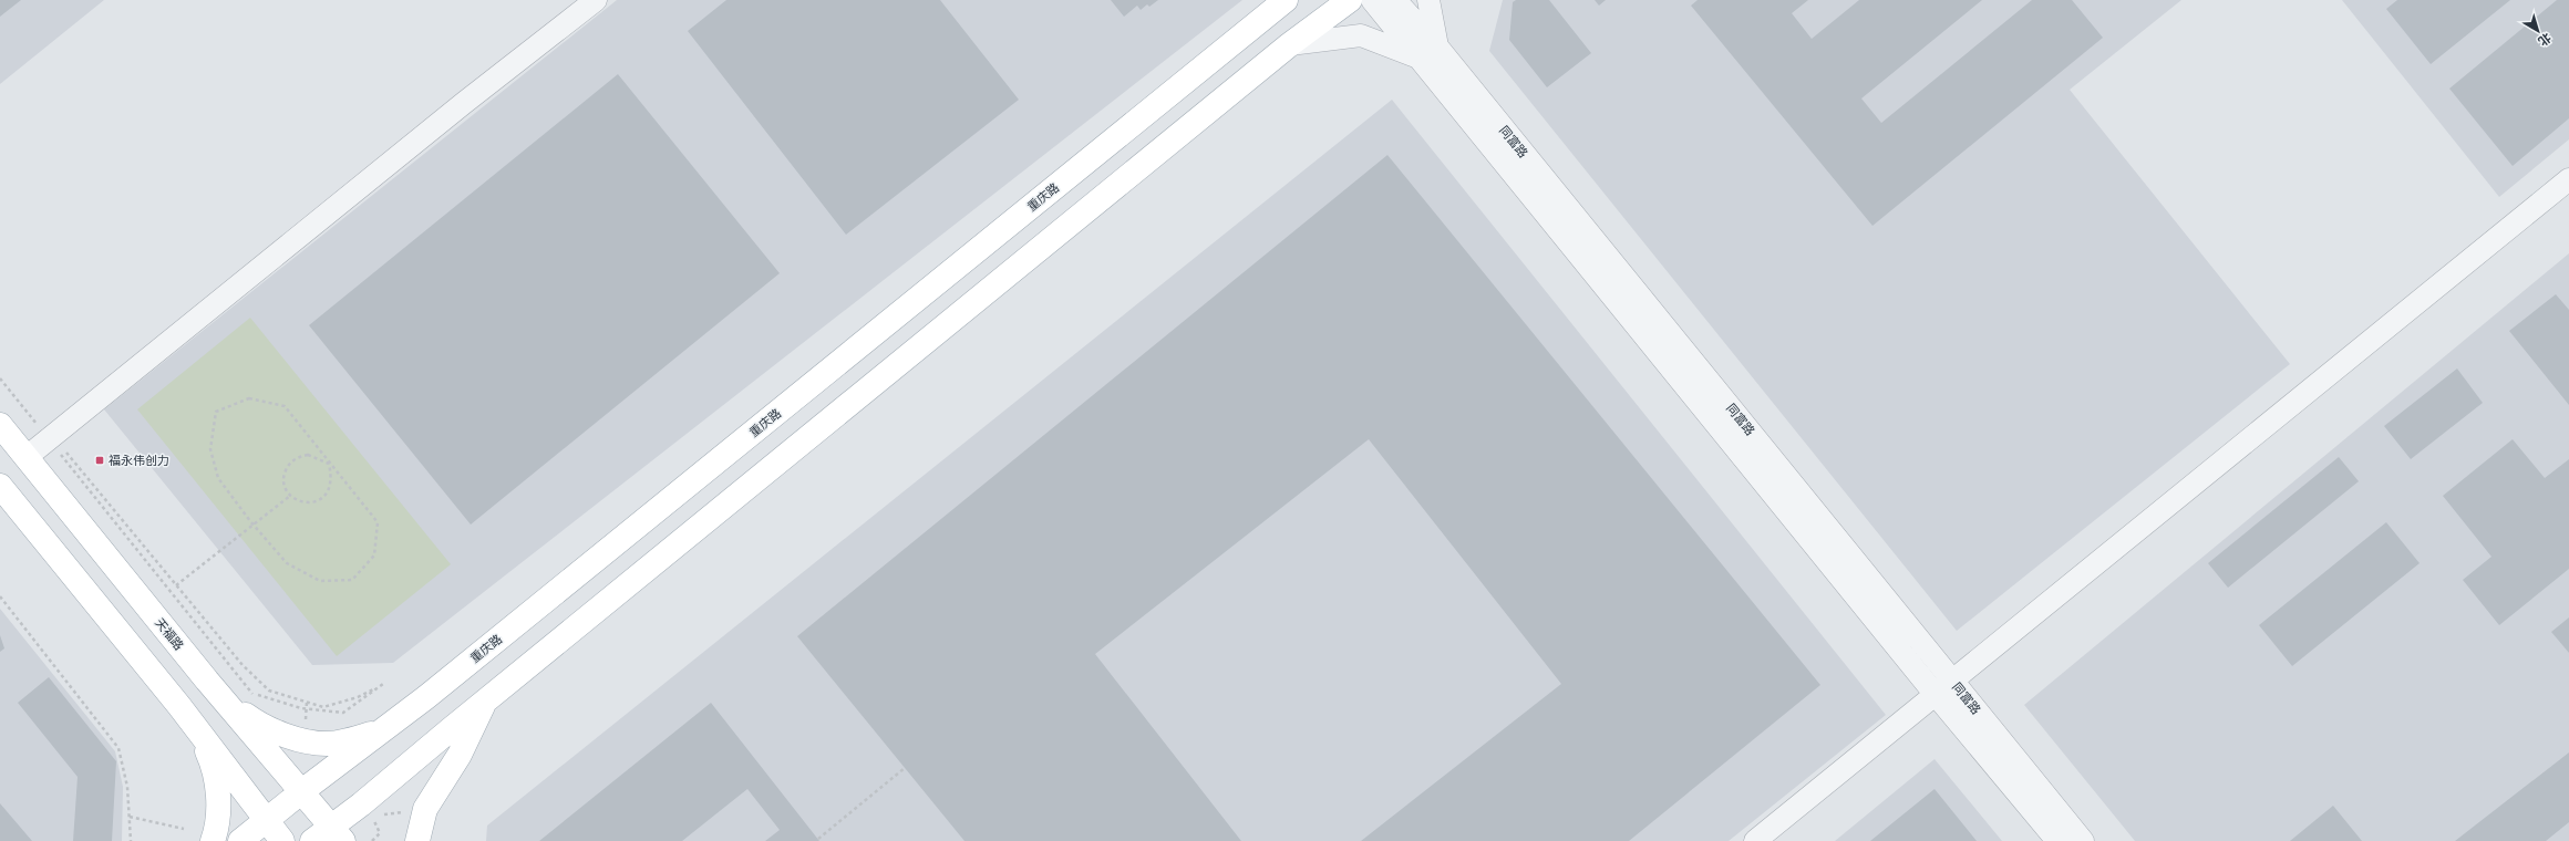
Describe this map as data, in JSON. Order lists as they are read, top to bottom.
{
  "streets": {
    "main road": ["重庆路", "天福路"],
    "street": ["同富路"]
  },
  "crossings": [
    ["重庆路", "天福路"]
  ],
  "places": {
    "transit": ["福永伟创力"]
  },
  "north": "bottom right"
}
